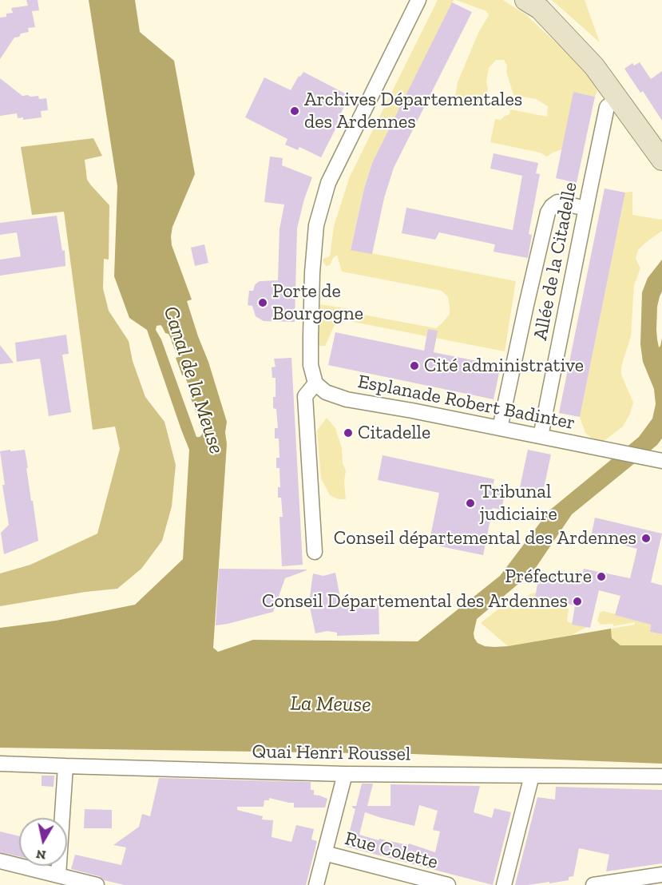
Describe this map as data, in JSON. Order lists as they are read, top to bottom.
{
  "streets": {
    "street": [
      "Allée de la Citadelle",
      "Esplanade Robert Badinter",
      "Quai Henri Roussel",
      "Rue Colette"
    ]
  },
  "crossings": [
    ["Allée de la Citadelle", "Esplanade Robert Badinter"]
  ],
  "water": ["Canal de la Meuse", "La Meuse"],
  "places": [
    "Archives Départementales des Ardennes",
    "Porte de Bourgogne",
    "Cité administrative",
    "Citadelle",
    "Tribunal judiciaire",
    "Conseil départemental des Ardennes",
    "Préfecture",
    "Conseil Départemental des Ardennes"
  ],
  "north": "bottom"
}
